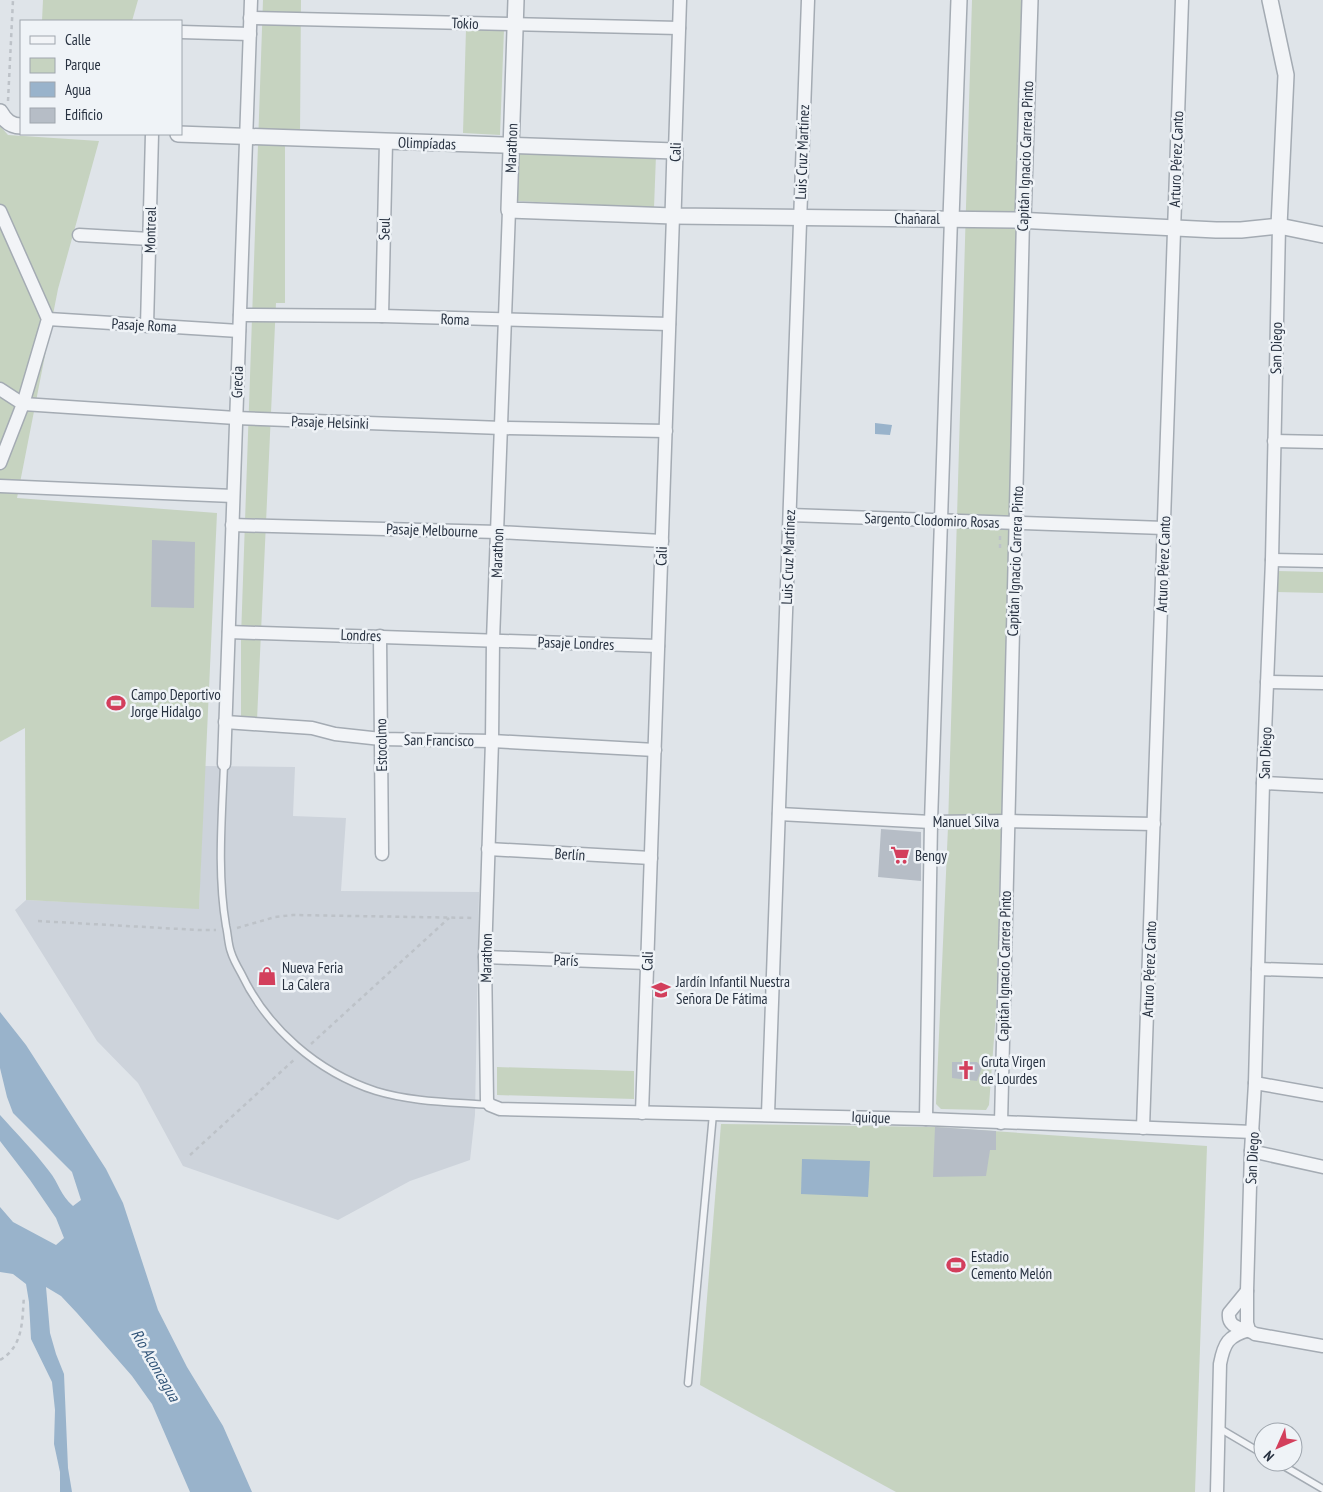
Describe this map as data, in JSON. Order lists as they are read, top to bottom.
{
  "streets": {
    "street": [
      "Tokio",
      "Olimpíadas",
      "Marathon",
      "Cali",
      "Luis Cruz Martínez",
      "Capitán Ignacio Carrera Pinto",
      "Arturo Pérez Canto",
      "Chañaral",
      "Seul",
      "Montreal",
      "Roma",
      "Pasaje Roma",
      "San Diego",
      "Grecia",
      "Pasaje Helsinki",
      "Sargento Clodomiro Rosas",
      "Pasaje Melbourne",
      "Londres",
      "Pasaje Londres",
      "San Francisco",
      "Estocolmo",
      "Manuel Silva",
      "Berlín",
      "París",
      "Iquique"
    ]
  },
  "crossings": [
    ["Tokio", "Marathon"],
    ["Tokio", "Cali"],
    ["Tokio", "Grecia"],
    ["Olimpíadas", "Marathon"],
    ["Olimpíadas", "Cali"],
    ["Olimpíadas", "Seul"],
    ["Olimpíadas", "Grecia"],
    ["Marathon", "Chañaral"],
    ["Marathon", "Roma"],
    ["Marathon", "Pasaje Helsinki"],
    ["Marathon", "Pasaje Melbourne"],
    ["Marathon", "Londres"],
    ["Marathon", "Pasaje Londres"],
    ["Marathon", "San Francisco"],
    ["Marathon", "Berlín"],
    ["Marathon", "París"],
    ["Marathon", "Iquique"],
    ["Cali", "Chañaral"],
    ["Cali", "Roma"],
    ["Cali", "Pasaje Helsinki"],
    ["Cali", "Pasaje Melbourne"],
    ["Cali", "Pasaje Londres"],
    ["Cali", "San Francisco"],
    ["Cali", "Berlín"],
    ["Cali", "París"],
    ["Cali", "Iquique"],
    ["Luis Cruz Martínez", "Chañaral"],
    ["Luis Cruz Martínez", "Sargento Clodomiro Rosas"],
    ["Luis Cruz Martínez", "Manuel Silva"],
    ["Luis Cruz Martínez", "Iquique"],
    ["Capitán Ignacio Carrera Pinto", "Chañaral"],
    ["Capitán Ignacio Carrera Pinto", "Sargento Clodomiro Rosas"],
    ["Capitán Ignacio Carrera Pinto", "Manuel Silva"],
    ["Capitán Ignacio Carrera Pinto", "Iquique"],
    ["Arturo Pérez Canto", "Chañaral"],
    ["Arturo Pérez Canto", "Sargento Clodomiro Rosas"],
    ["Arturo Pérez Canto", "Manuel Silva"],
    ["Arturo Pérez Canto", "Iquique"],
    ["Chañaral", "San Diego"],
    ["Seul", "Roma"],
    ["Montreal", "Pasaje Roma"],
    ["Roma", "Grecia"],
    ["Pasaje Roma", "Grecia"],
    ["San Diego", "Iquique"],
    ["Grecia", "Pasaje Helsinki"],
    ["Grecia", "Pasaje Melbourne"],
    ["Grecia", "Londres"],
    ["Grecia", "San Francisco"],
    ["Londres", "Pasaje Londres"],
    ["Londres", "Estocolmo"],
    ["San Francisco", "Estocolmo"]
  ],
  "water": ["Río Aconcagua"],
  "places": {
    "sports": ["Campo Deportivo Jorge Hidalgo", "Estadio Cemento Melón"],
    "supermarket": ["Bengy"],
    "shop": ["Nueva Feria La Calera"],
    "school or university": ["Jardín Infantil Nuestra Señora De Fátima"],
    "church": ["Gruta Virgen de Lourdes"]
  },
  "legend": [
    "Calle",
    "Parque",
    "Agua",
    "Edificio"
  ],
  "north": "bottom left"
}
